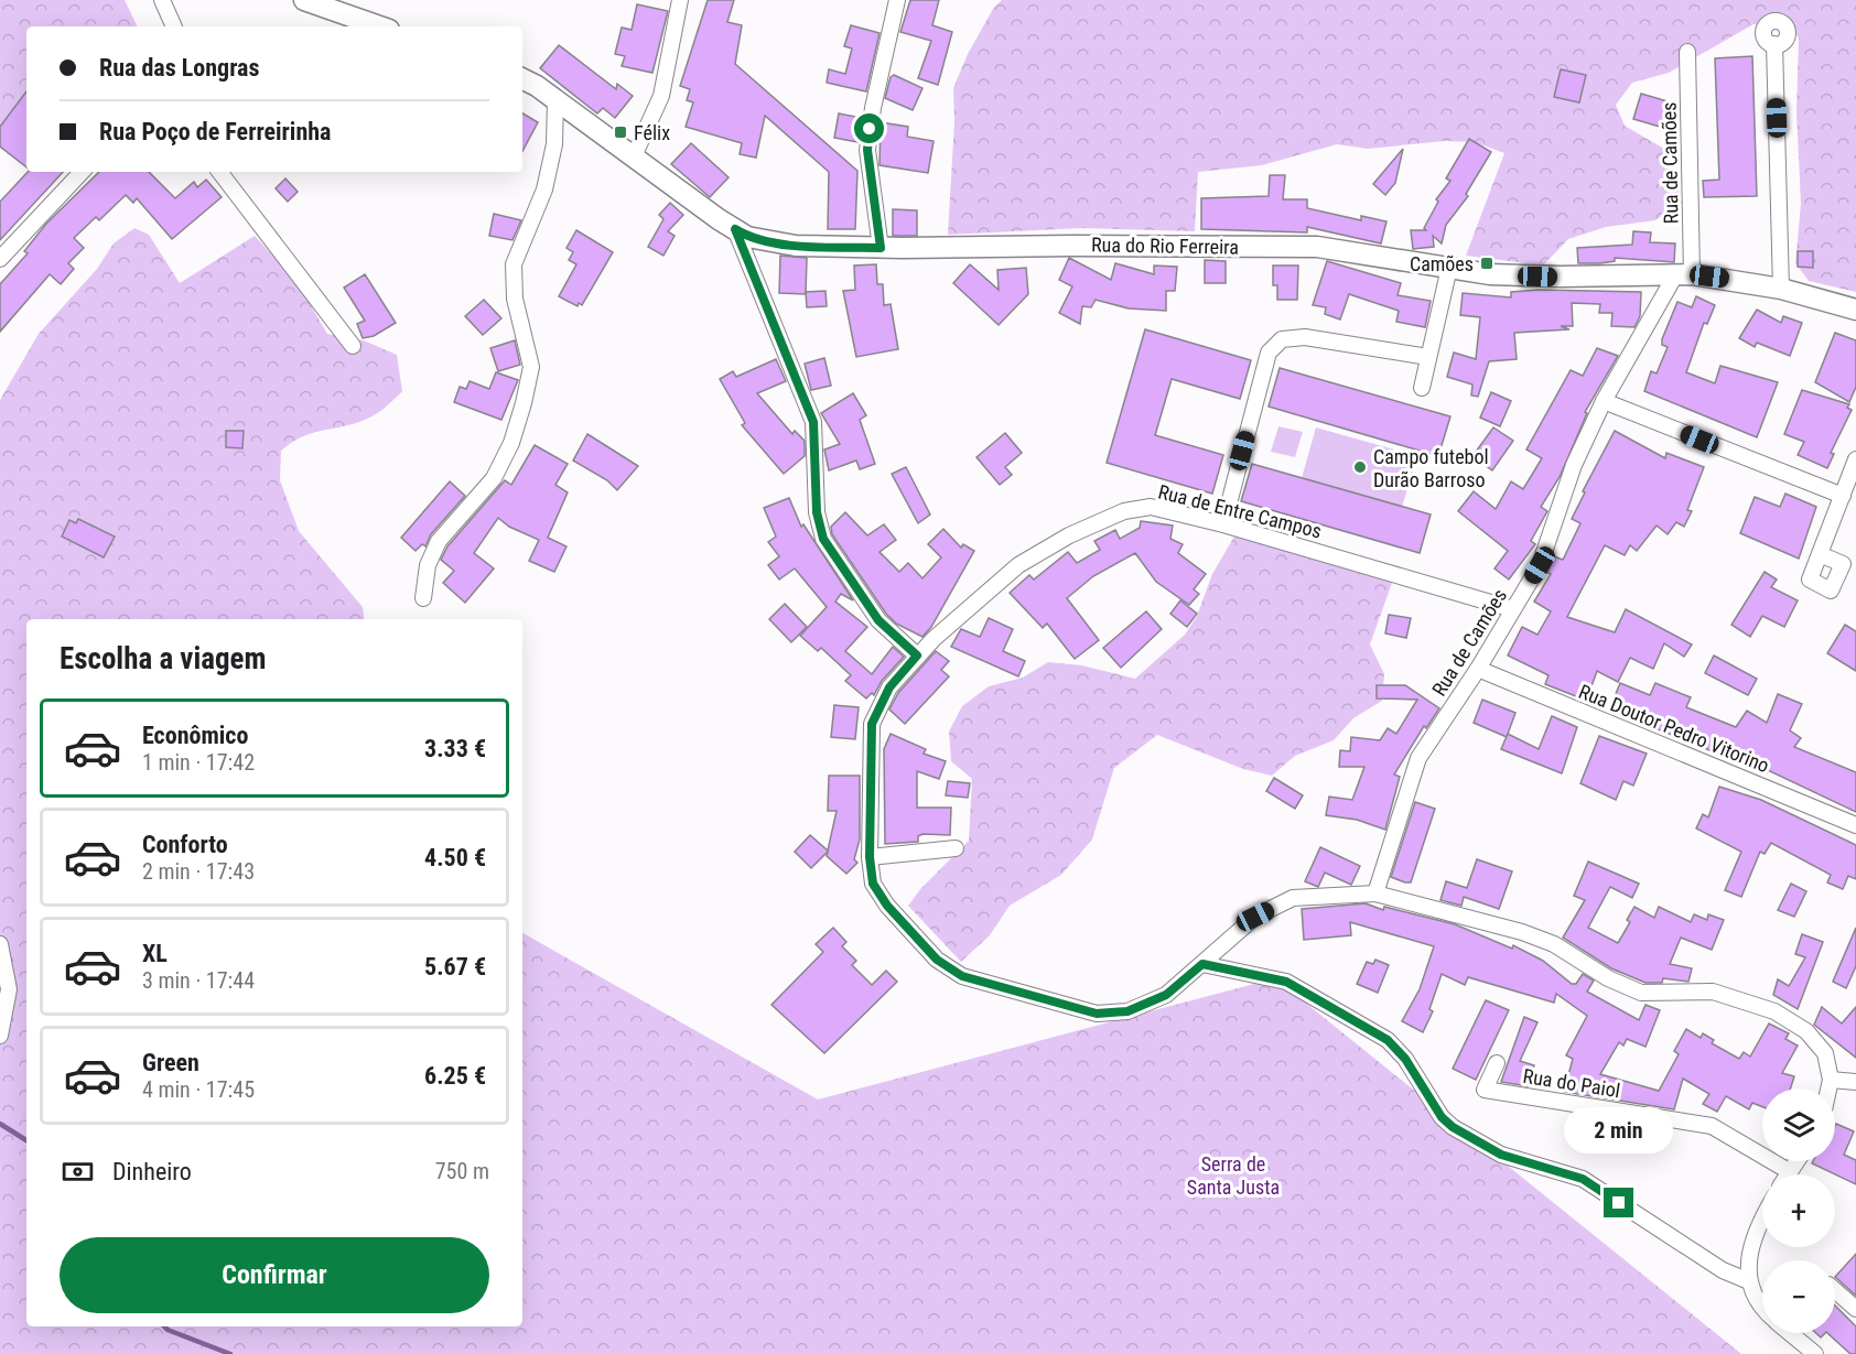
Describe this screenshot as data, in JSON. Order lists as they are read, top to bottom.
{
  "streets": {
    "street": [
      "Rua de Camões",
      "Rua do Rio Ferreira",
      "Rua de Entre Campos",
      "Rua Doutor Pedro Vitorino",
      "Rua do Paiol"
    ]
  },
  "crossings": [
    ["Rua de Camões", "Rua do Rio Ferreira"],
    ["Rua de Camões", "Rua de Entre Campos"],
    ["Rua de Camões", "Rua Doutor Pedro Vitorino"]
  ],
  "parks": ["Serra de Santa Justa"],
  "places": {
    "transit": ["Félix", "Camões"],
    "other": ["Campo futebol Durão Barroso"]
  },
  "page": {
    "banner": ["Rua das Longras", "Rua Poço de Ferreirinha"],
    "heading": "Escolha a viagem",
    "list": [
      {
        "name": "Econômico",
        "note": "1 min · 17:42",
        "value": "3.33 €"
      },
      {
        "name": "Conforto",
        "note": "2 min · 17:43",
        "value": "4.50 €"
      },
      {
        "name": "XL",
        "note": "3 min · 17:44",
        "value": "5.67 €"
      },
      {
        "name": "Green",
        "note": "4 min · 17:45",
        "value": "6.25 €"
      }
    ],
    "map_buttons": ["+", "−"],
    "bubble": "2 min",
    "pay": ["Dinheiro", "750 m"],
    "buttons": "Confirmar"
  }
}
